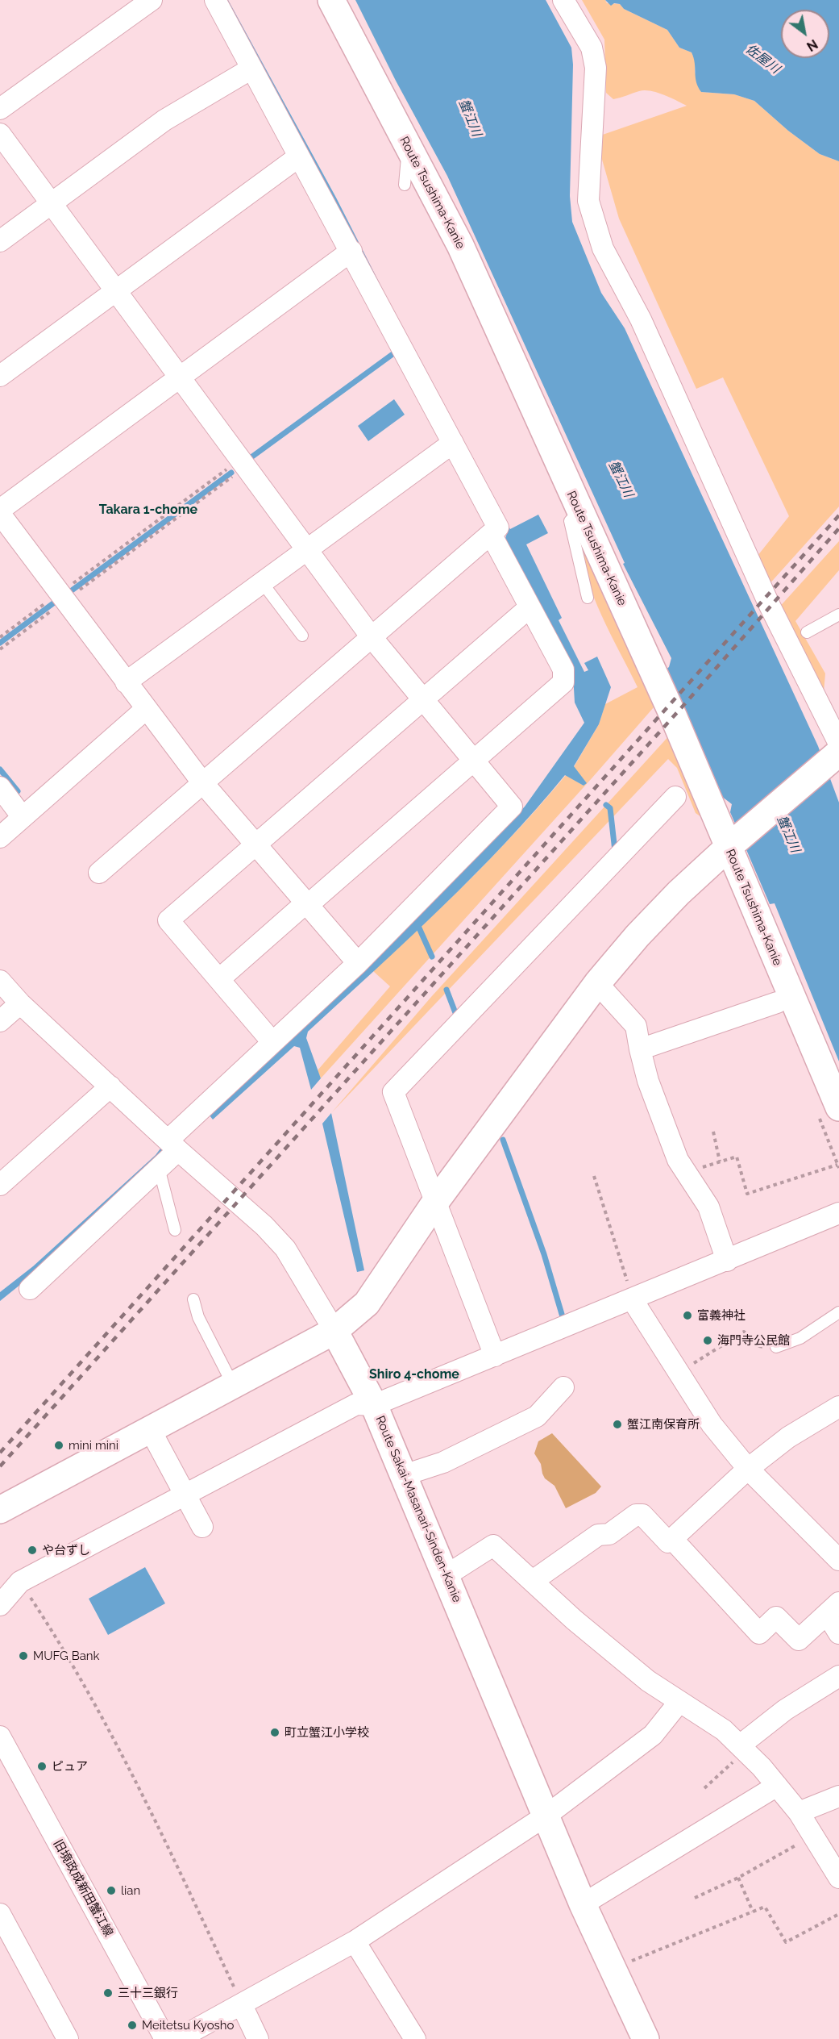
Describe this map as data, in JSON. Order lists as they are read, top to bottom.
{
  "streets": {
    "main road": ["Route Tsushima-Kanie", "Route Sakai-Masanari-Sinden-Kanie"],
    "street": ["旧境政成新田蟹江線"]
  },
  "districts": ["Takara 1-chome", "Shiro 4-chome"],
  "water": ["佐屋川", "蟹江川"],
  "places": [
    "富義神社",
    "海門寺公民館",
    "蟹江南保育所",
    "mini mini",
    "や台ずし",
    "MUFG Bank",
    "町立蟹江小学校",
    "ピュア",
    "lian",
    "三十三銀行",
    "Meitetsu Kyosho"
  ],
  "north": "bottom right"
}
